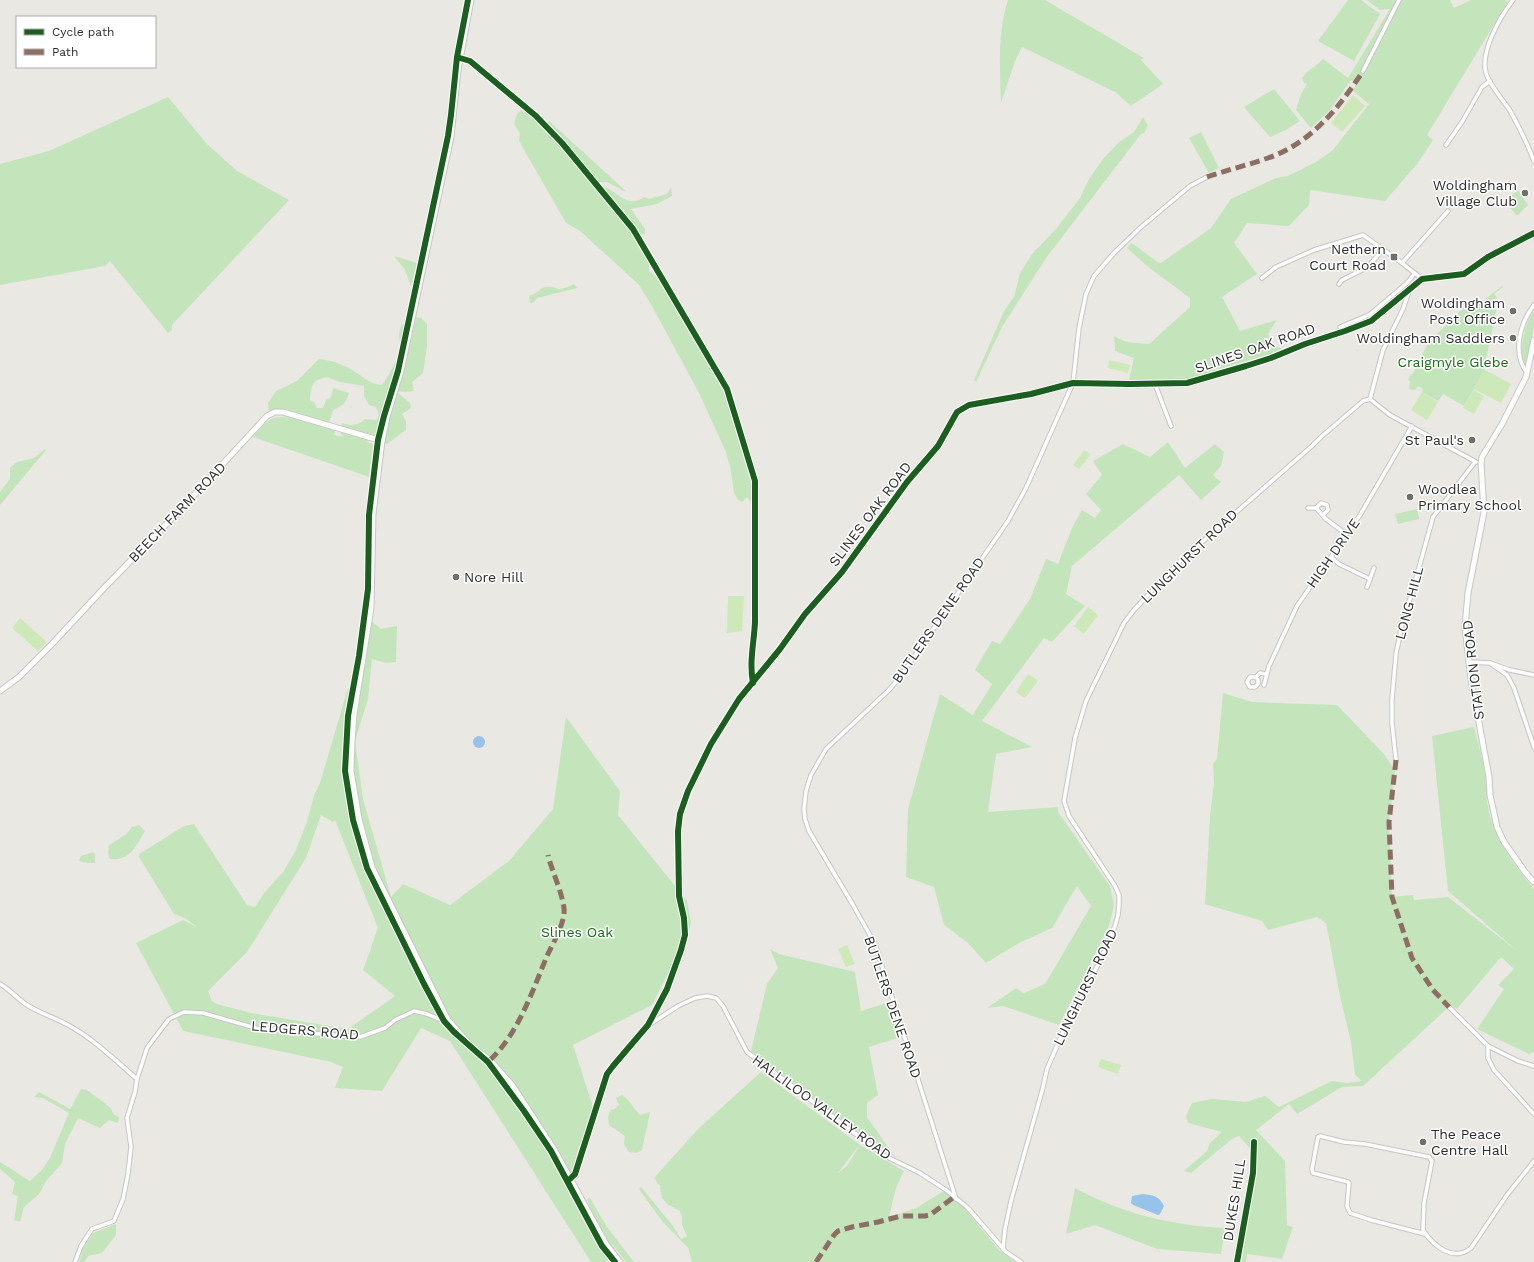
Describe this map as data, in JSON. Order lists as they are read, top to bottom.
{
  "streets": {
    "main road": ["BEECH FARM ROAD", "STATION ROAD"],
    "street": [
      "SLINES OAK ROAD",
      "HIGH DRIVE",
      "LUNGHURST ROAD",
      "LONG HILL",
      "BUTLERS DENE ROAD",
      "LEDGERS ROAD",
      "HALLILOO VALLEY ROAD",
      "DUKES HILL"
    ]
  },
  "crossings": [
    ["SLINES OAK ROAD", "BUTLERS DENE ROAD"],
    ["SLINES OAK ROAD", "HALLILOO VALLEY ROAD"],
    ["LUNGHURST ROAD", "HALLILOO VALLEY ROAD"],
    ["LONG HILL", "STATION ROAD"],
    ["BUTLERS DENE ROAD", "HALLILOO VALLEY ROAD"]
  ],
  "parks": ["Craigmyle Glebe", "Slines Oak"],
  "places": {
    "other": [
      "Woldingham Village Club",
      "Woldingham Post Office",
      "Woldingham Saddlers",
      "St Paul's",
      "Woodlea Primary School",
      "Nore Hill",
      "The Peace Centre Hall"
    ],
    "transit": ["Nethern Court Road"]
  },
  "legend": ["Cycle path", "Path"]
}
